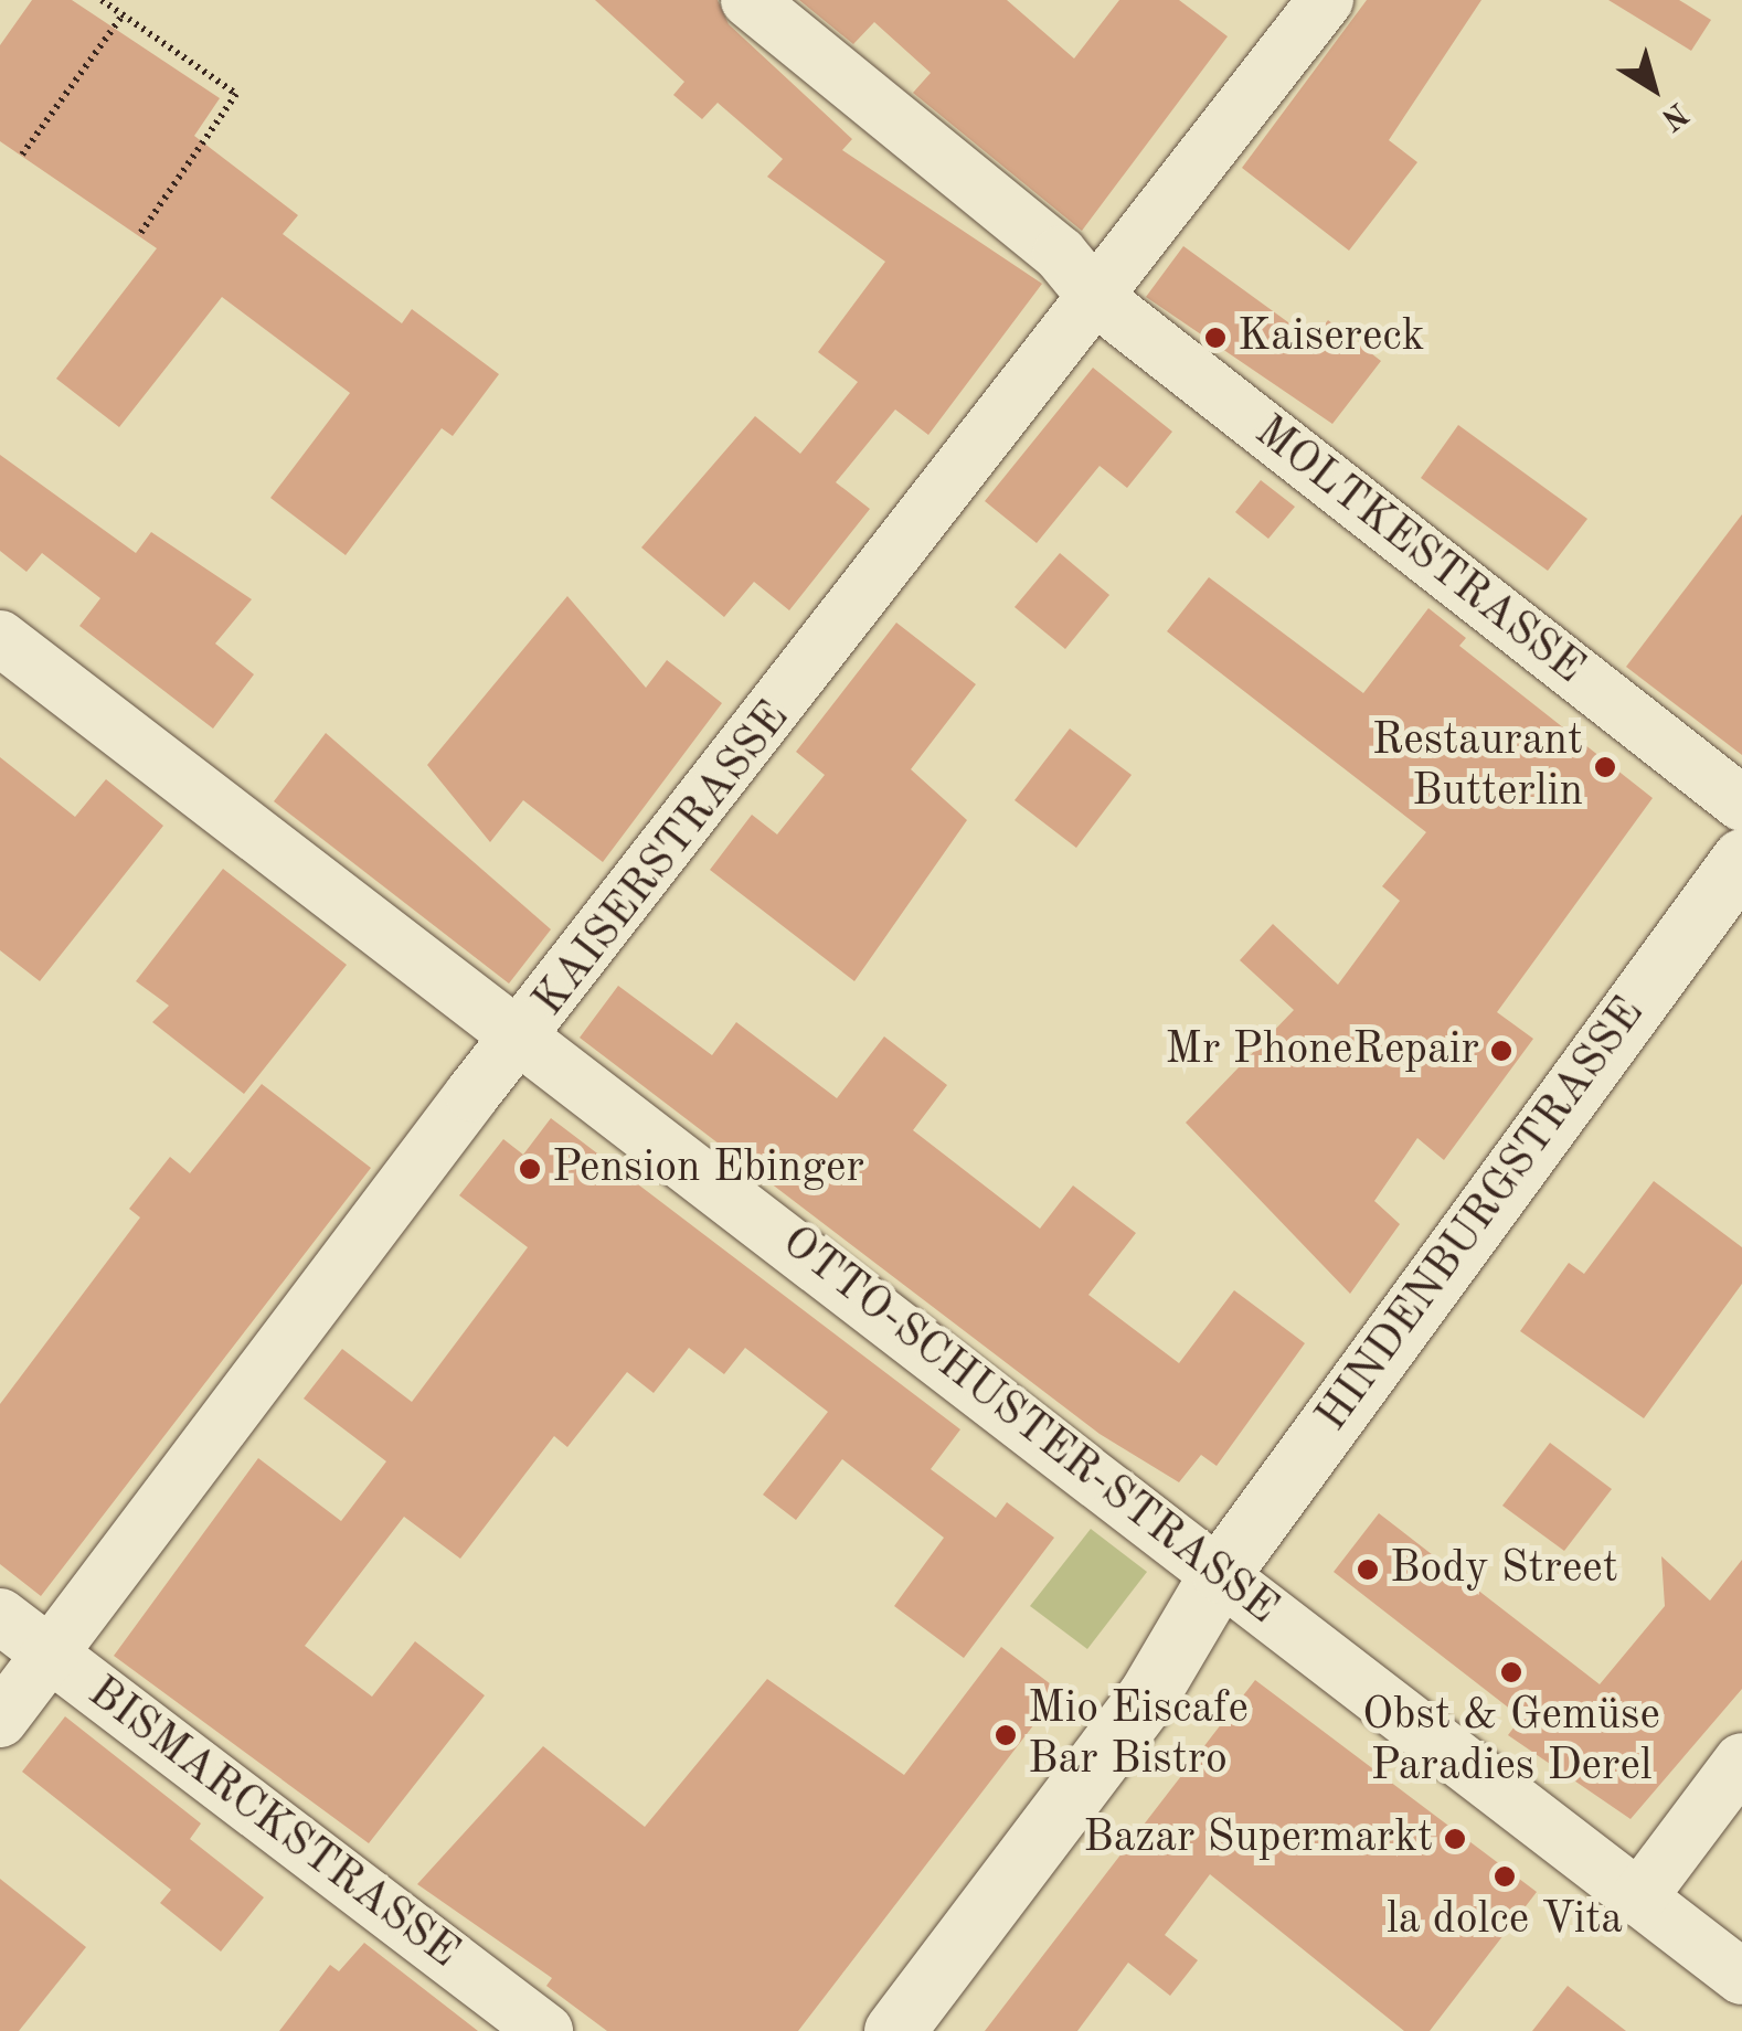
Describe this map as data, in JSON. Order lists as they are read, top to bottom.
{
  "streets": {
    "main road": ["HINDENBURGSTRASSE"],
    "street": [
      "MOLTKESTRASSE",
      "KAISERSTRASSE",
      "OTTO-SCHUSTER-STRASSE",
      "BISMARCKSTRASSE"
    ]
  },
  "crossings": [
    ["MOLTKESTRASSE", "KAISERSTRASSE"],
    ["KAISERSTRASSE", "OTTO-SCHUSTER-STRASSE"],
    ["KAISERSTRASSE", "BISMARCKSTRASSE"],
    ["HINDENBURGSTRASSE", "OTTO-SCHUSTER-STRASSE"]
  ],
  "places": [
    "Kaisereck",
    "Restaurant Butterlin",
    "Mr PhoneRepair",
    "Pension Ebinger",
    "Body Street",
    "Obst & Gemüse Paradies Derel",
    "Mio Eiscafe Bar Bistro",
    "Bazar Supermarkt",
    "la dolce Vita"
  ],
  "north": "bottom right"
}
